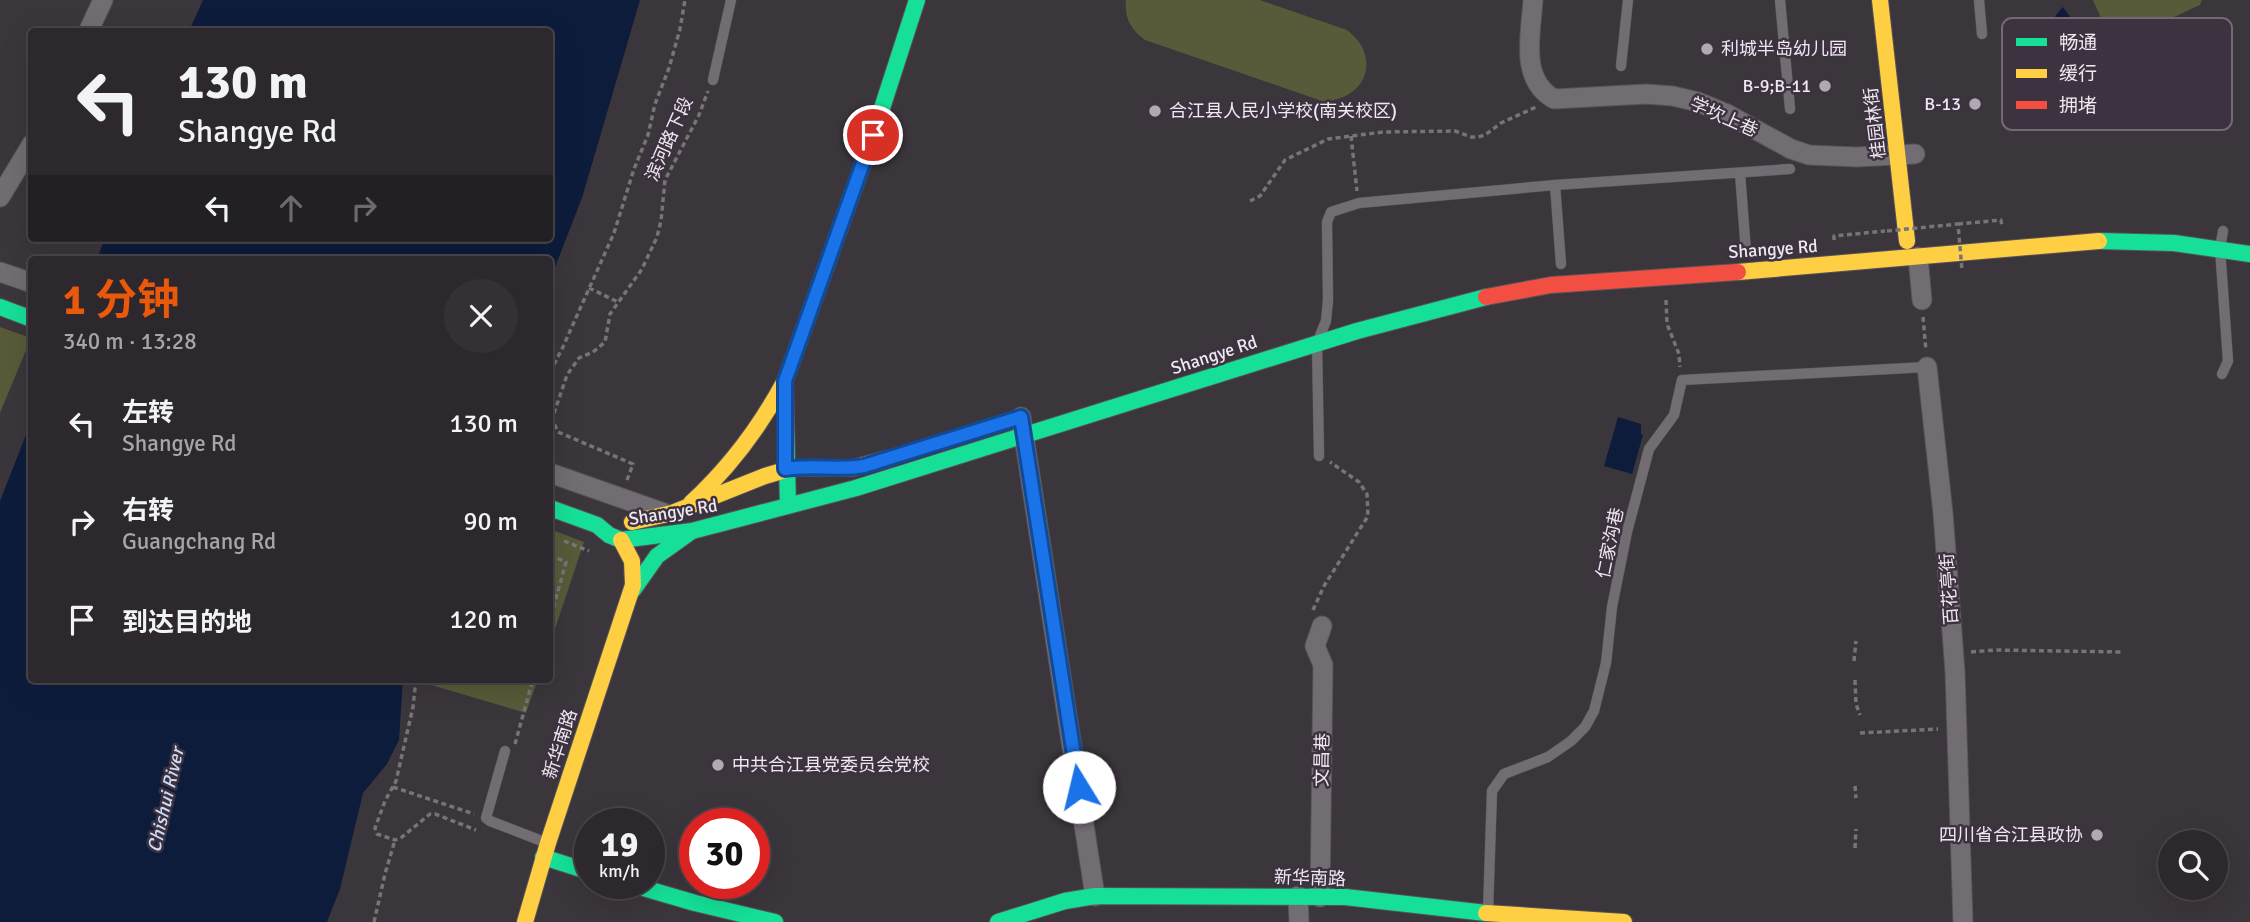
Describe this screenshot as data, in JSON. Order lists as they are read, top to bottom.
{
  "streets": {
    "main road": ["桂园林街", "Shangye Rd", "新华南路"],
    "street": ["学坎上巷", "百花亭街", "文昌巷"],
    "lane": ["仁家沟巷"],
    "path": ["滨河路下段"]
  },
  "crossings": [
    ["学坎上巷", "桂园林街"],
    ["桂园林街", "Shangye Rd"],
    ["仁家沟巷", "新华南路"],
    ["新华南路", "文昌巷"]
  ],
  "water": ["Chishui River"],
  "places": [
    "利城半岛幼儿园",
    "B-9;B-11",
    "B-13",
    "合江县人民小学校(南关校区)",
    "中共合江县党委员会党校",
    "四川省合江县政协"
  ],
  "legend": ["畅通", "缓行", "拥堵"],
  "page": {
    "turn": ["130 m", "Shangye Rd"],
    "heading": ["1 分钟", "340 m · 13:28"],
    "list": [
      {
        "name": "左转",
        "note": "Shangye Rd",
        "value": "130 m"
      },
      {
        "name": "右转",
        "note": "Guangchang Rd",
        "value": "90 m"
      },
      {
        "name": "到达目的地",
        "value": "120 m"
      }
    ],
    "speed": "19 km/h",
    "limit": "30"
  }
}
